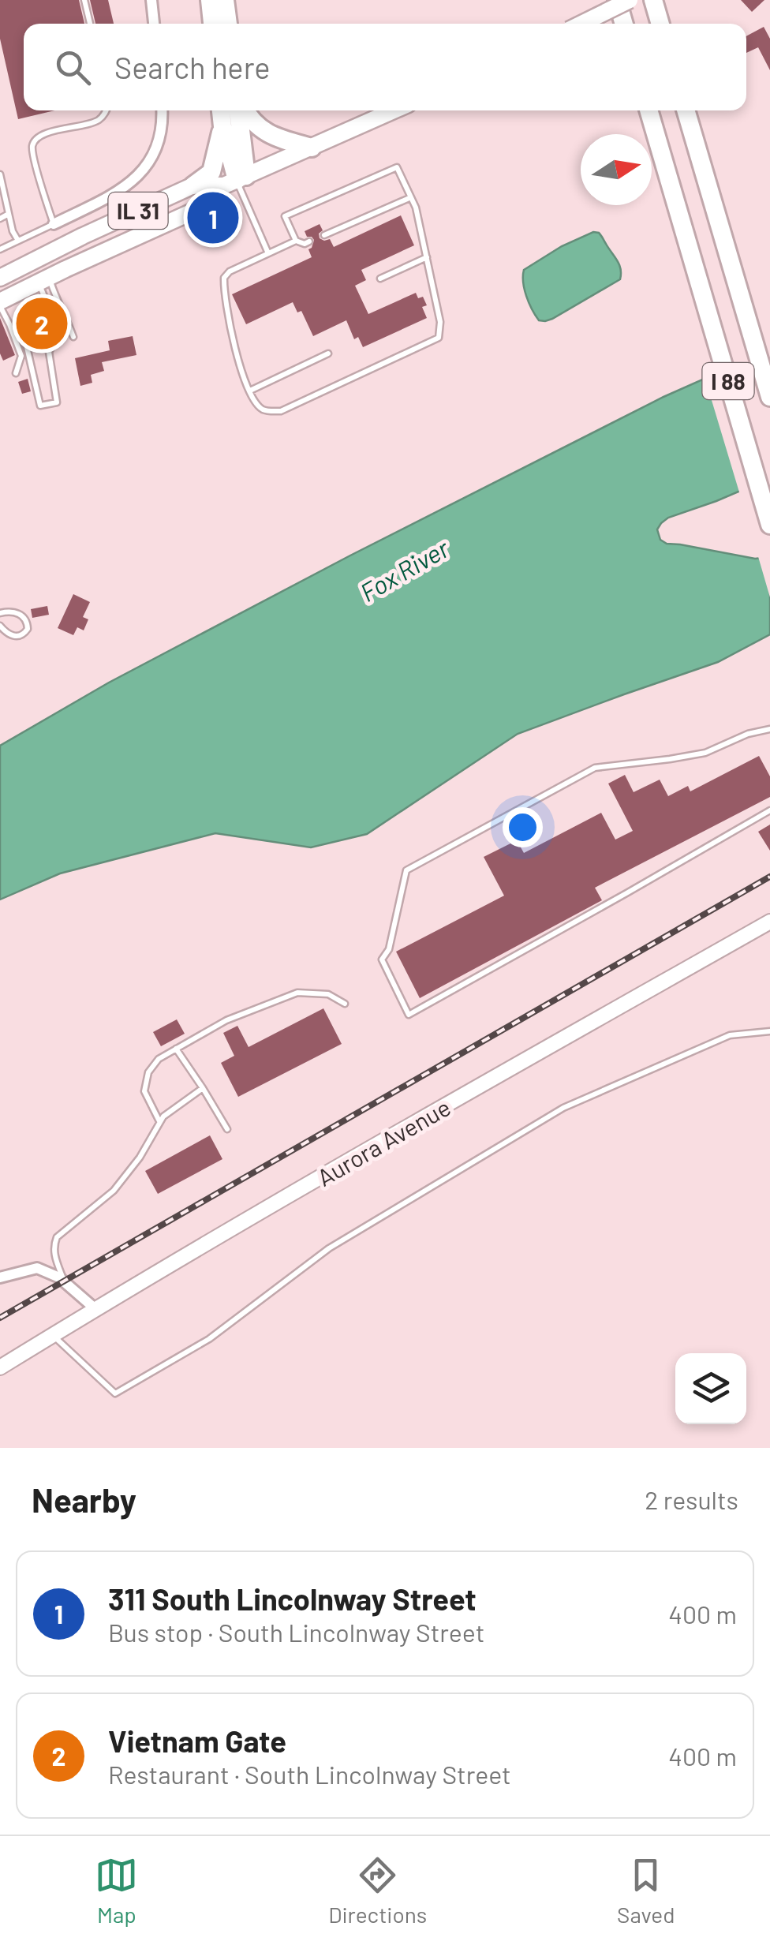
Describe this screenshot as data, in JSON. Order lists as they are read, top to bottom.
{
  "streets": {
    "highway": ["I 88"],
    "main road": ["IL 31", "Aurora Avenue"]
  },
  "water": ["Fox River"],
  "north": "right",
  "page": {
    "search": "Search here",
    "pins": ["1", "2"],
    "heading": ["Nearby", "2 results"],
    "list": [
      {
        "mark": "1",
        "name": "311 South Lincolnway Street",
        "note": "Bus stop · South Lincolnway Street",
        "value": "400 m"
      },
      {
        "mark": "2",
        "name": "Vietnam Gate",
        "note": "Restaurant · South Lincolnway Street",
        "value": "400 m"
      }
    ],
    "nav": ["Map", "Directions", "Saved"]
  }
}
